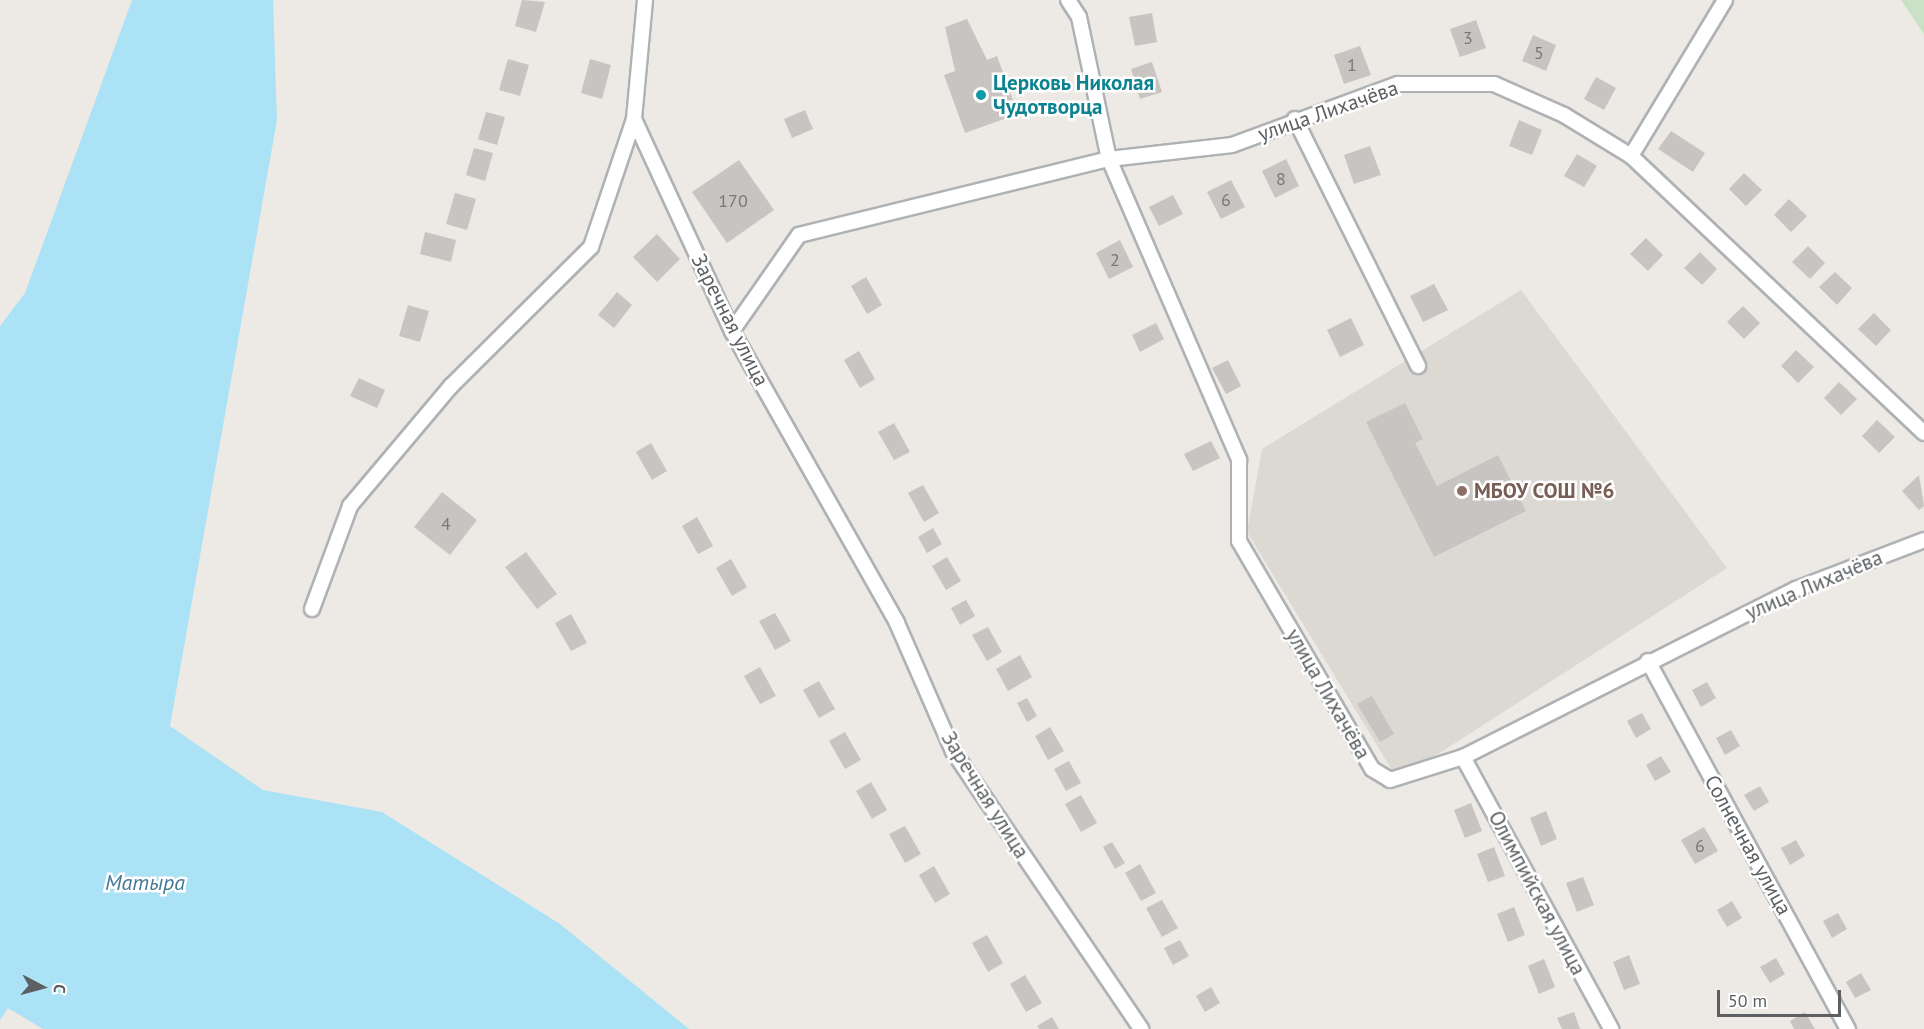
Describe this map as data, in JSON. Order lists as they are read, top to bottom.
{
  "streets": {
    "street": [
      "улица Лихачёва",
      "Заречная улица",
      "Солнечная улица",
      "Олимпийская улица"
    ]
  },
  "crossings": [
    ["улица Лихачёва", "Заречная улица"],
    ["улица Лихачёва", "Солнечная улица"],
    ["улица Лихачёва", "Олимпийская улица"]
  ],
  "water": ["Матыра"],
  "places": ["Церковь Николая Чудотворца", "МБОУ СОШ №6"],
  "house_numbers": [
    "3",
    "5",
    "1",
    "8",
    "6",
    "170",
    "2",
    "4",
    "6"
  ],
  "scale_bar": "50 m",
  "north": "right"
}
